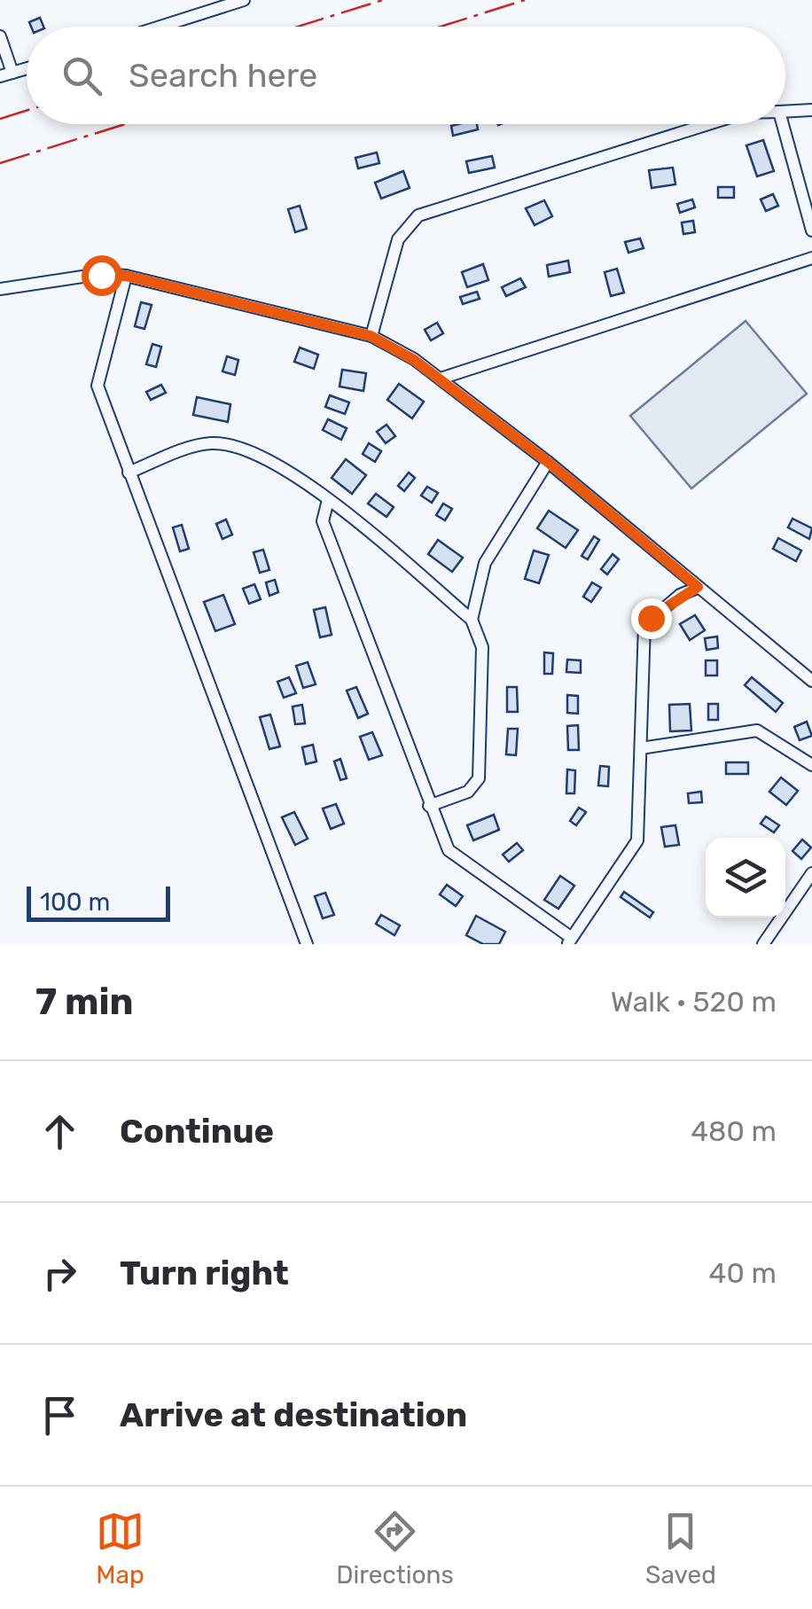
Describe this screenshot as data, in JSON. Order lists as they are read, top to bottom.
{
  "scale_bar": "100 m",
  "page": {
    "search": "Search here",
    "scale": "100 m",
    "heading": ["7 min", "Walk · 520 m"],
    "list": [
      ["Continue", "480 m"],
      ["Turn right", "40 m"],
      "Arrive at destination"
    ],
    "nav": ["Map", "Directions", "Saved"]
  }
}
